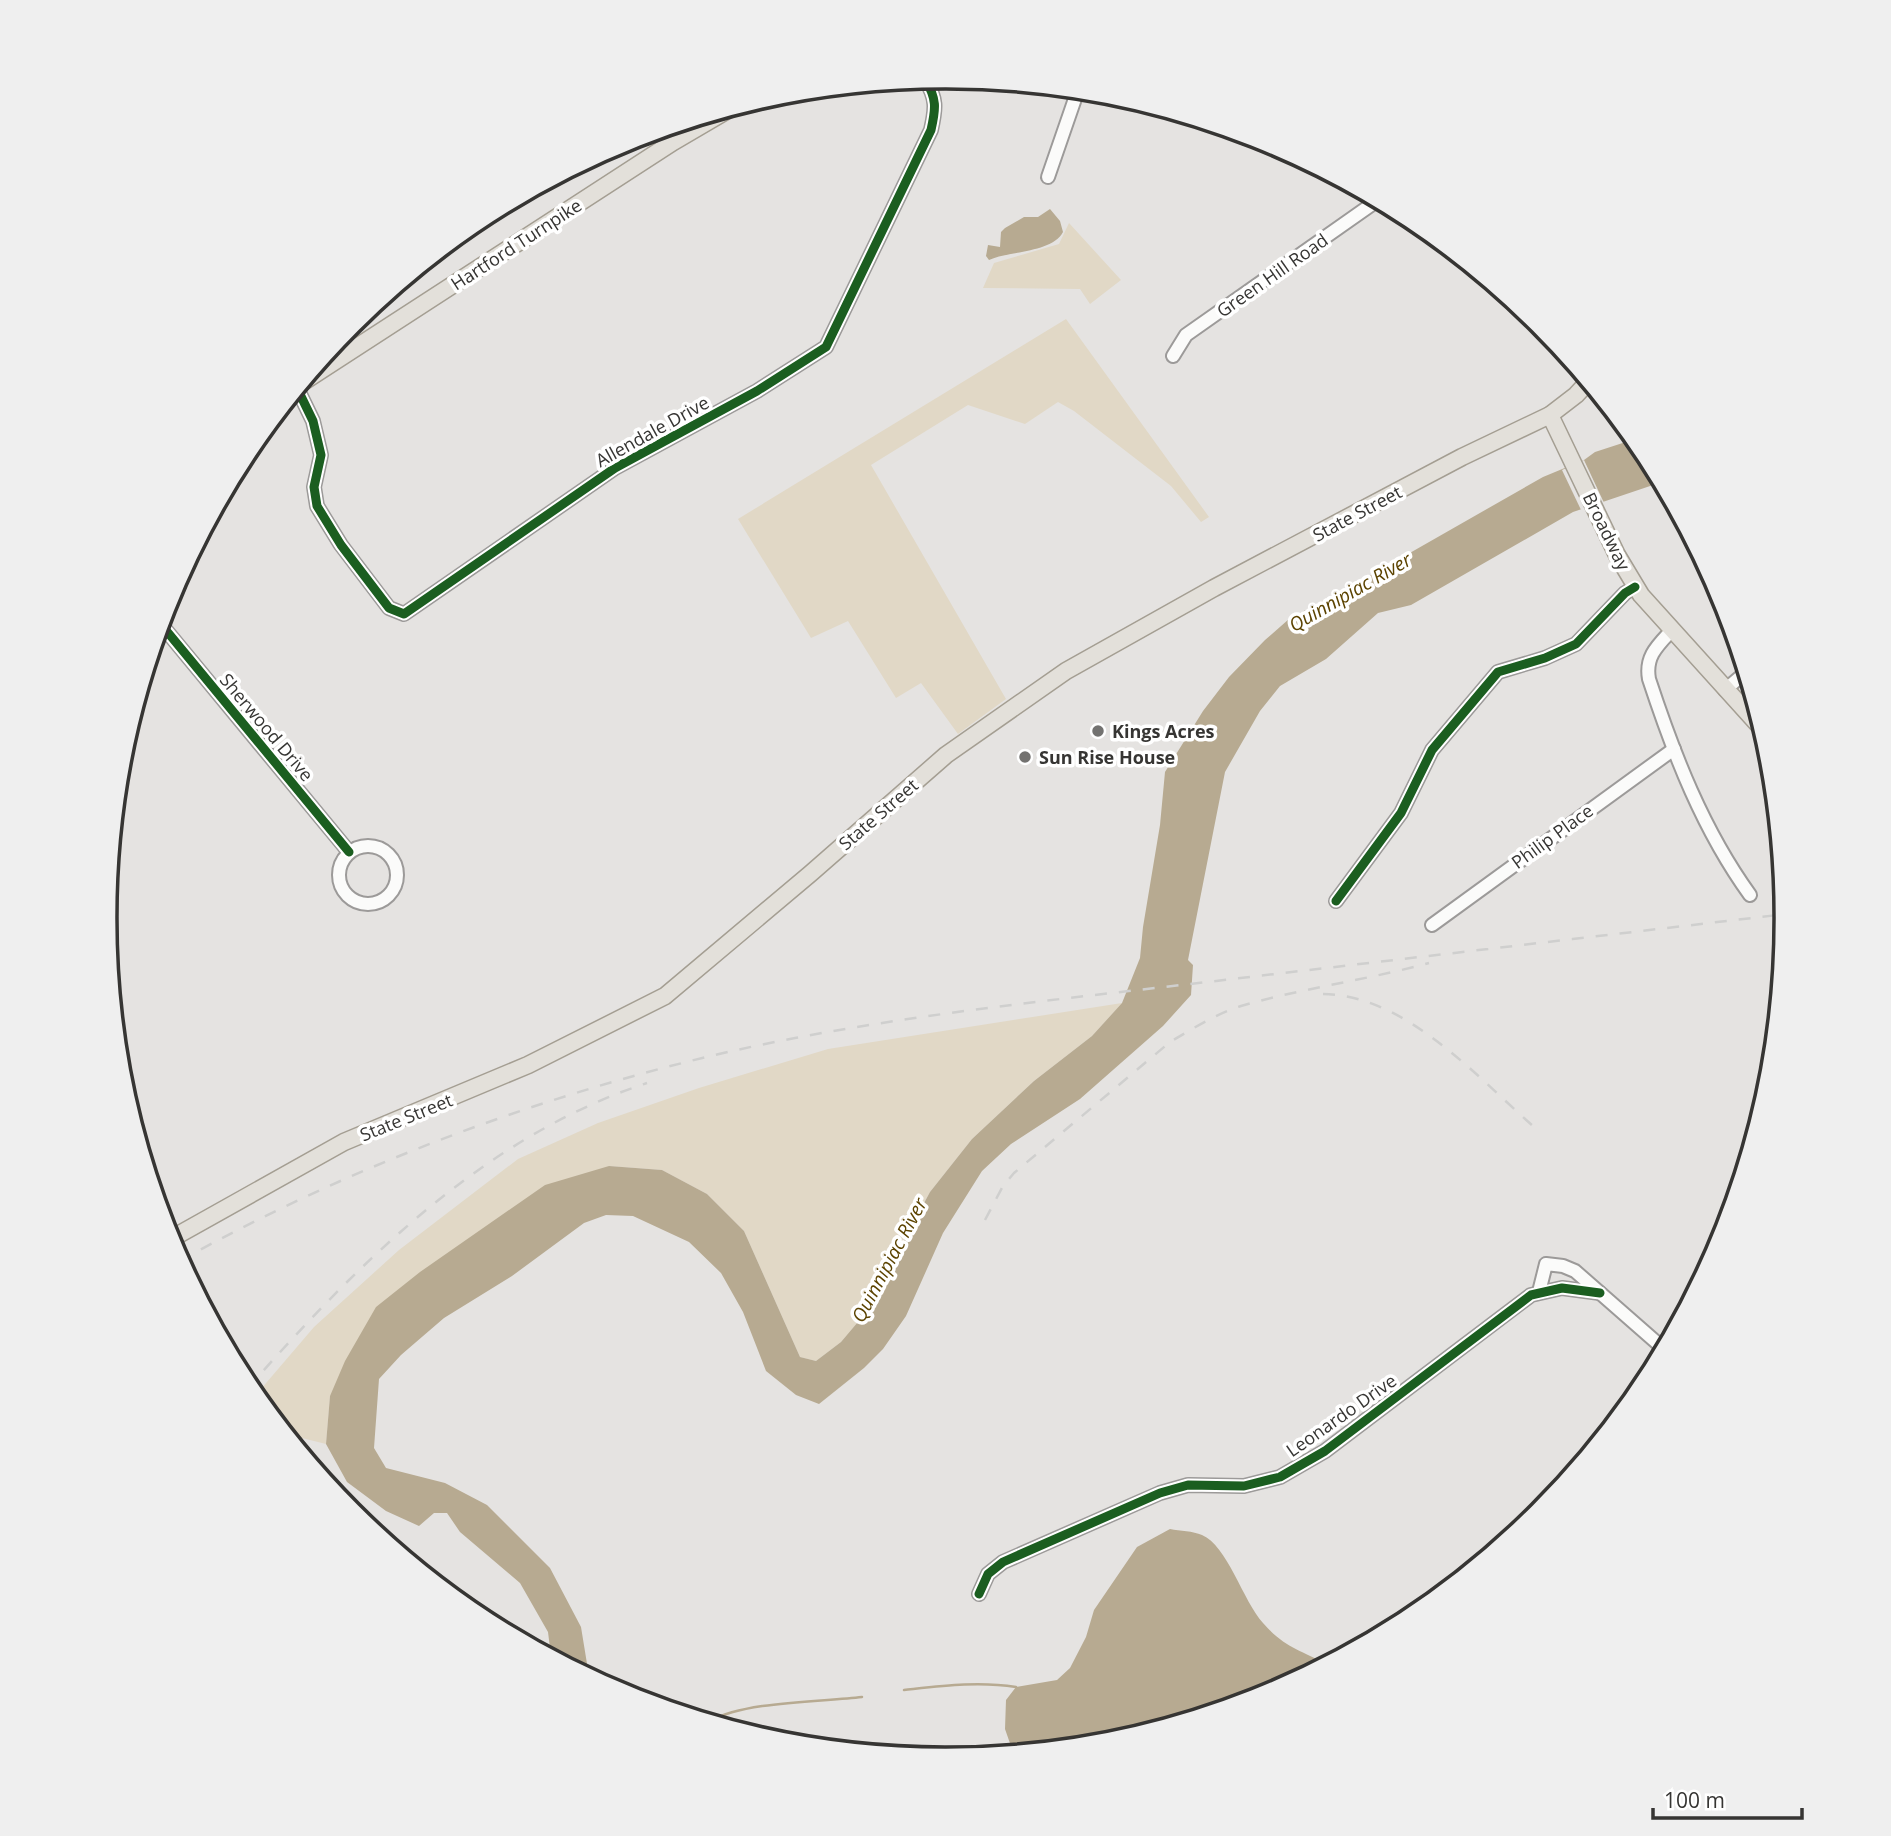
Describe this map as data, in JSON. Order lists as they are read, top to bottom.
{
  "streets": {
    "main road": ["Hartford Turnpike", "State Street", "Broadway"],
    "street": [
      "Green Hill Road",
      "Allendale Drive",
      "Sherwood Drive",
      "Philip Place",
      "Leonardo Drive"
    ]
  },
  "crossings": [
    ["State Street", "Broadway"]
  ],
  "water": ["Quinnipiac River"],
  "places": ["Kings Acres", "Sun Rise House"],
  "scale_bar": "100 m"
}
